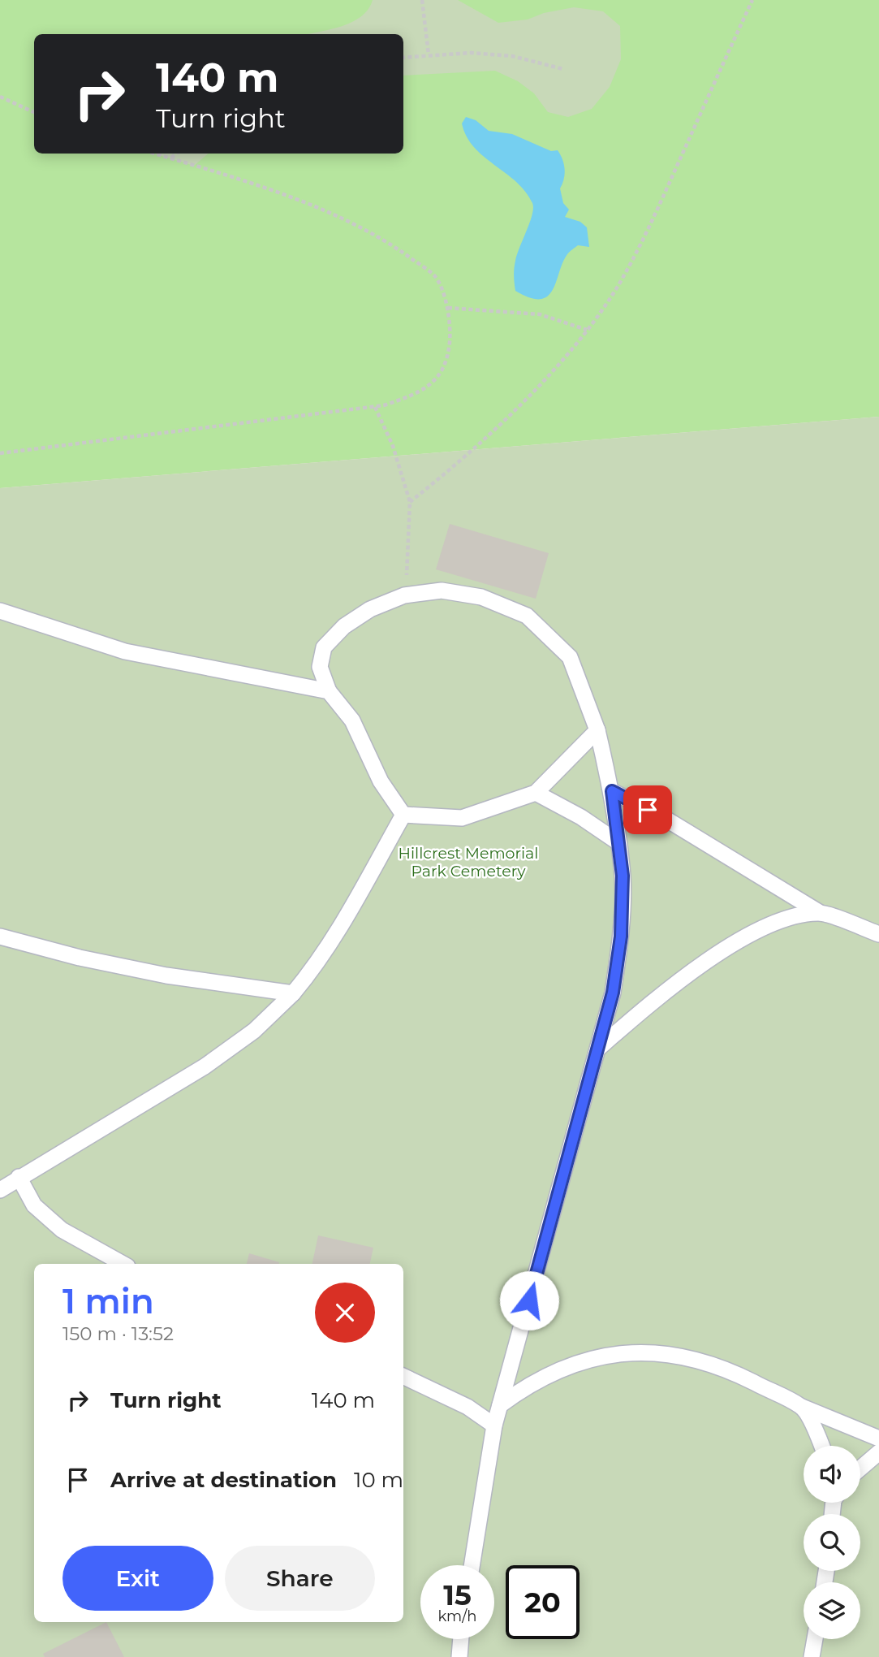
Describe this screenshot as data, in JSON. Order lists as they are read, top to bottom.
{
  "parks": ["Hillcrest Memorial Park Cemetery"],
  "page": {
    "turn": ["140 m", "Turn right"],
    "heading": ["1 min", "150 m · 13:52"],
    "list": [
      {
        "name": "Turn right",
        "value": "140 m"
      },
      {
        "name": "Arrive at destination",
        "value": "10 m"
      }
    ],
    "buttons": ["Exit", "Share"],
    "speed": "15 km/h",
    "limit": "20"
  }
}
